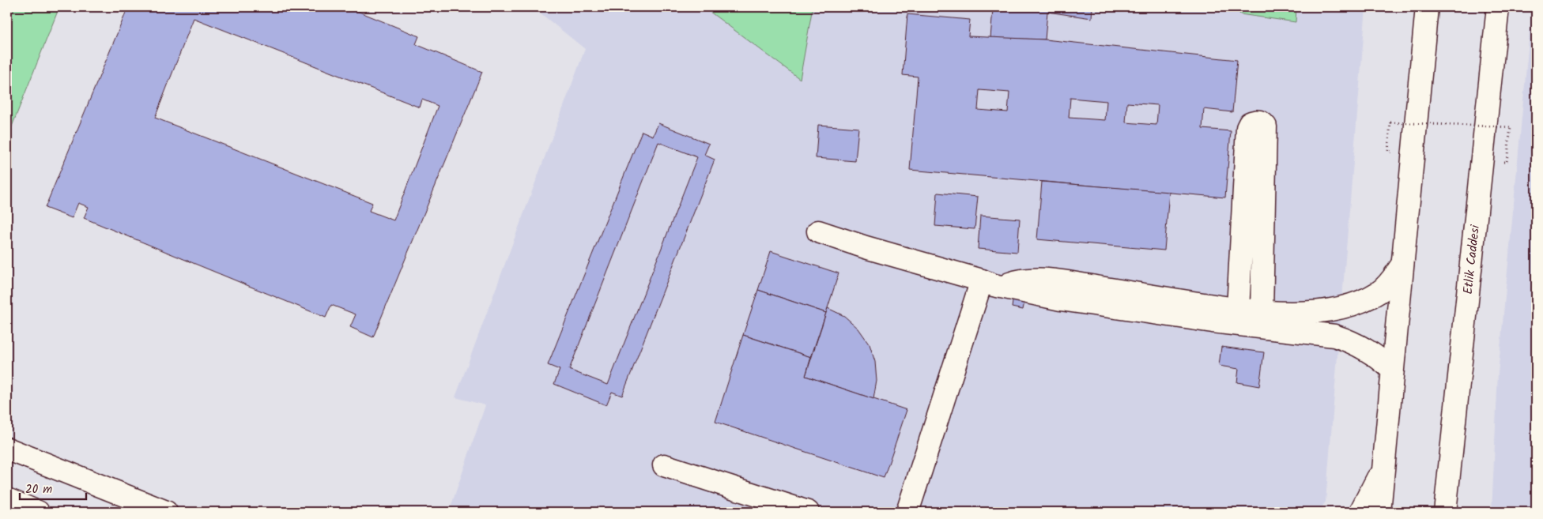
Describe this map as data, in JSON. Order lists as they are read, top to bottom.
{
  "streets": {
    "main road": ["Etlik Caddesi"]
  },
  "scale_bar": "20 m"
}
